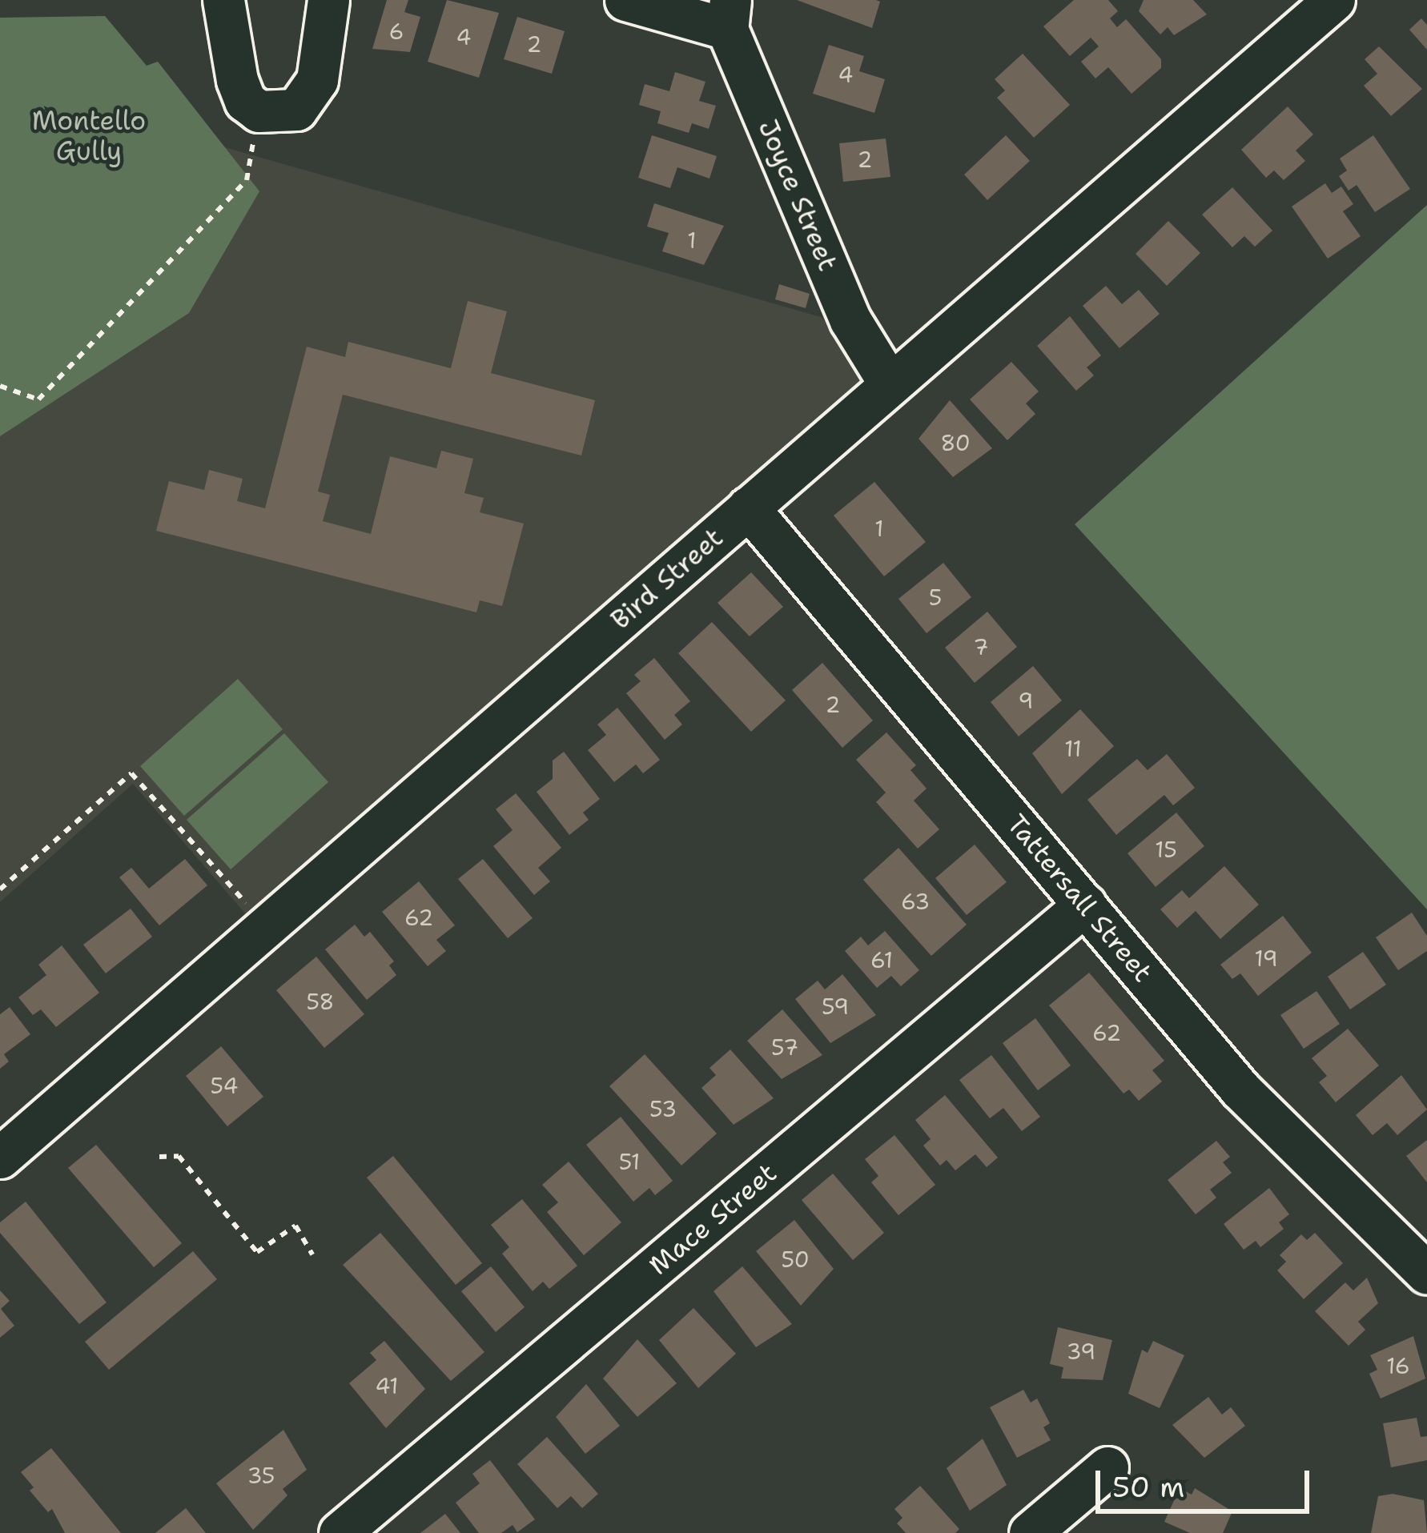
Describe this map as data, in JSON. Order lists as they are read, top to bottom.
{
  "streets": {
    "street": [
      "Joyce Street",
      "Bird Street",
      "Tattersall Street",
      "Mace Street"
    ]
  },
  "crossings": [
    ["Joyce Street", "Bird Street"],
    ["Bird Street", "Tattersall Street"],
    ["Tattersall Street", "Mace Street"]
  ],
  "parks": ["Montello Gully"],
  "house_numbers": [
    "6",
    "4",
    "2",
    "4",
    "2",
    "1",
    "80",
    "1",
    "5",
    "7",
    "9",
    "2",
    "11",
    "15",
    "63",
    "62",
    "19",
    "61",
    "58",
    "59",
    "62",
    "57",
    "54",
    "53",
    "51",
    "50",
    "39",
    "16",
    "41",
    "35"
  ],
  "scale_bar": "50 m"
}
